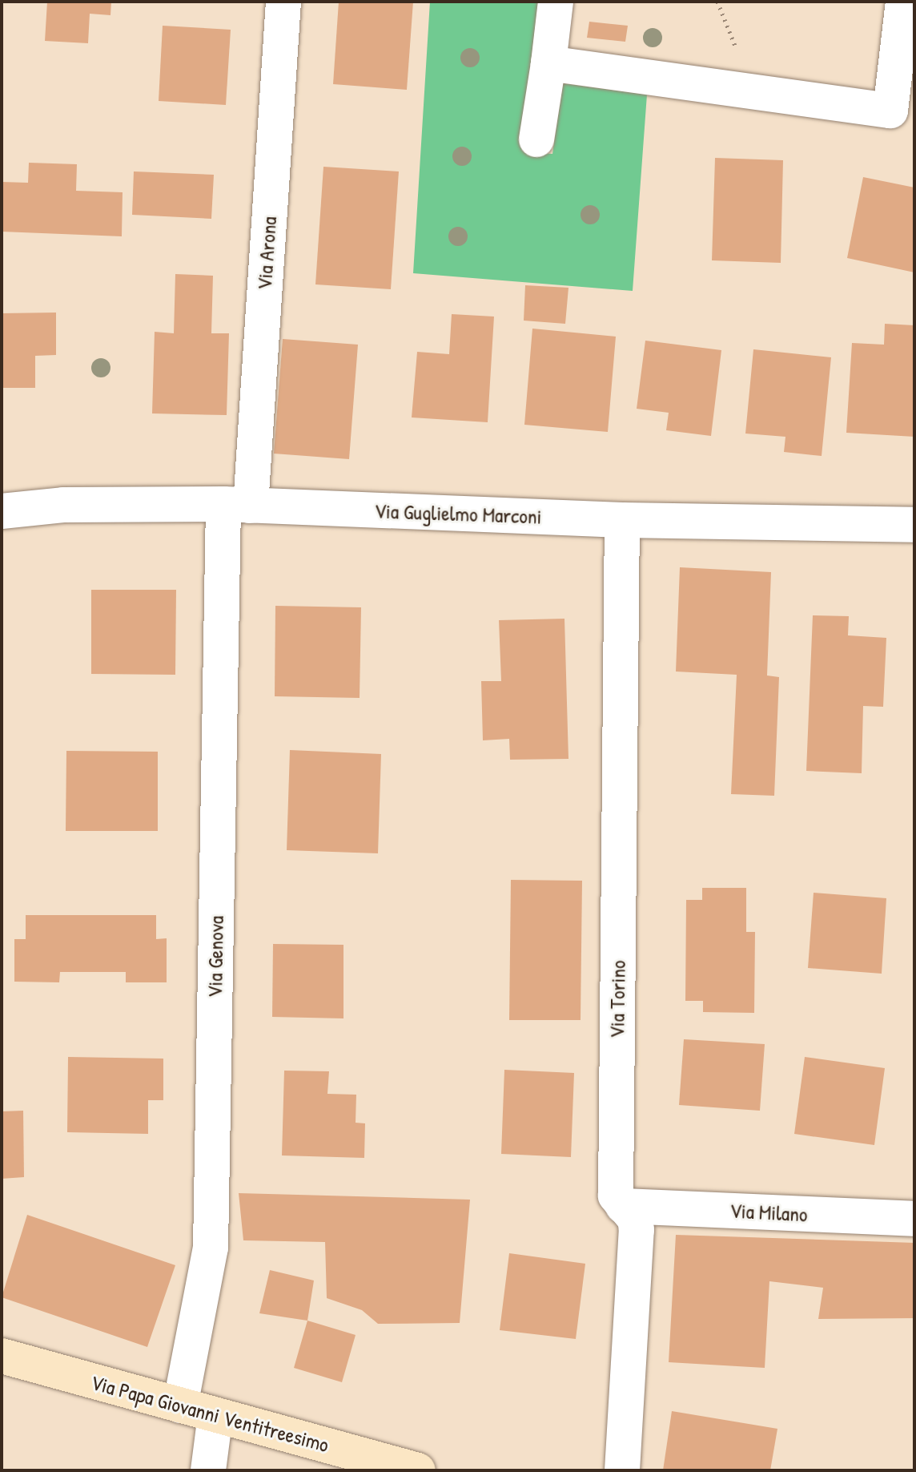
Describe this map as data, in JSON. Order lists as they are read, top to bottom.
{
  "streets": {
    "street": [
      "Via Arona",
      "Via Guglielmo Marconi",
      "Via Genova",
      "Via Torino",
      "Via Milano",
      "Via Papa Giovanni Ventitreesimo"
    ]
  },
  "crossings": [
    ["Via Arona", "Via Guglielmo Marconi"],
    ["Via Arona", "Via Genova"],
    ["Via Guglielmo Marconi", "Via Genova"],
    ["Via Guglielmo Marconi", "Via Torino"],
    ["Via Genova", "Via Papa Giovanni Ventitreesimo"],
    ["Via Torino", "Via Milano"]
  ]
}
